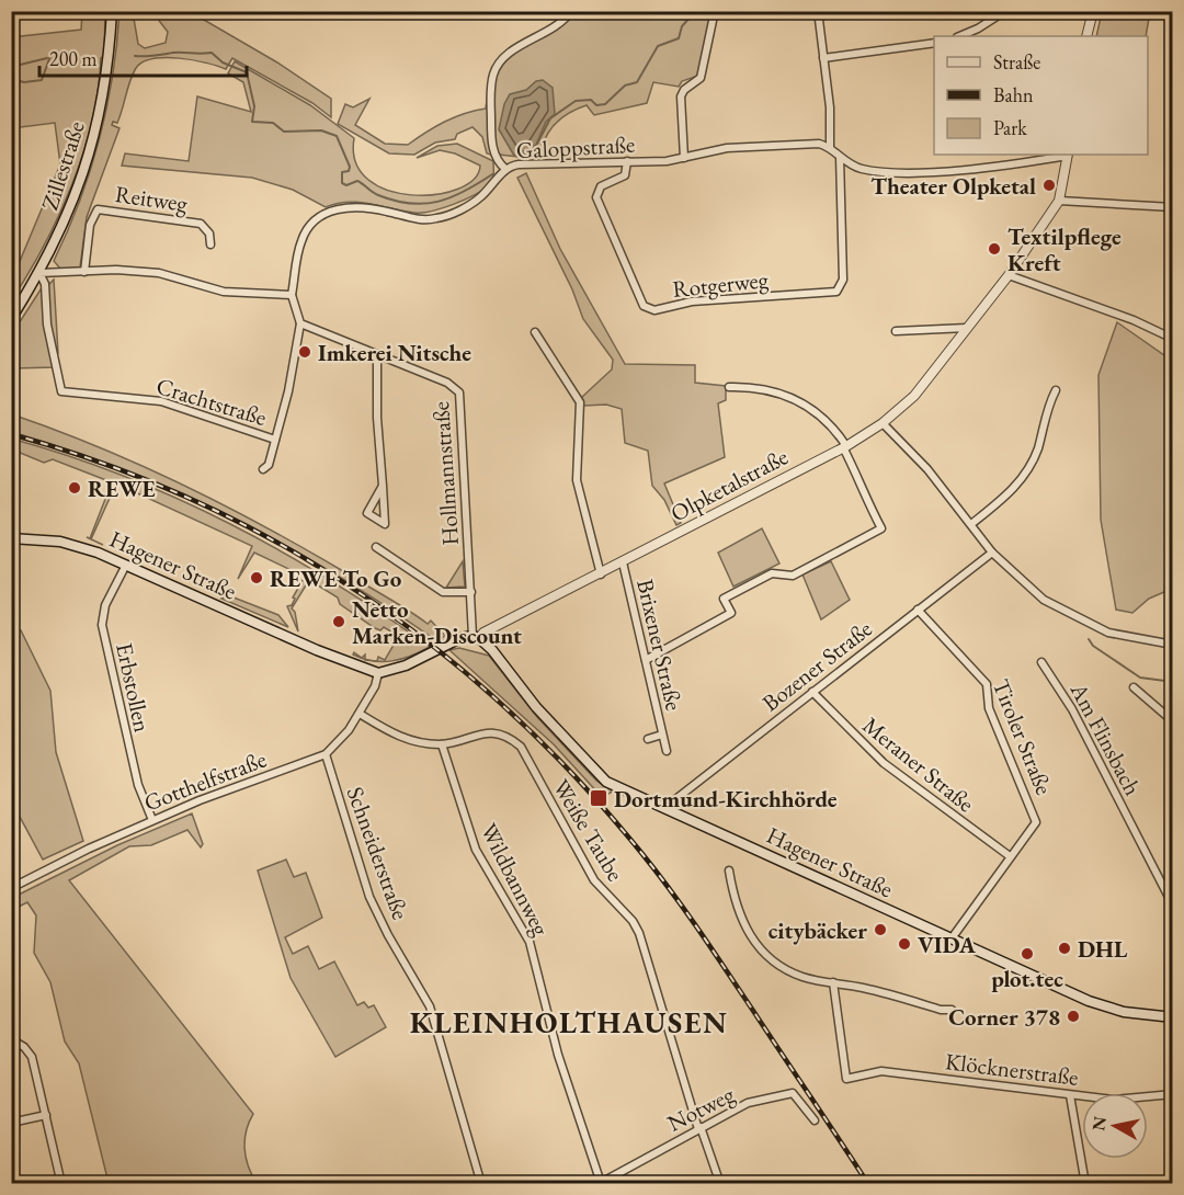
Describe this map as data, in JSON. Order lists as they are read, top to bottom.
{
  "streets": {
    "main road": ["Zillestraße", "Hagener Straße"],
    "street": [
      "Galoppstraße",
      "Reitweg",
      "Rotgerweg",
      "Crachtstraße",
      "Hollmannstraße",
      "Olpketalstraße",
      "Brixener Straße",
      "Bozener Straße",
      "Erbstollen",
      "Tiroler Straße",
      "Am Flinsbach",
      "Meraner Straße",
      "Gotthelfstraße",
      "Weiße Taube",
      "Schneiderstraße",
      "Wildbannweg",
      "Klöcknerstraße",
      "Notweg"
    ]
  },
  "crossings": [
    ["Galoppstraße", "Rotgerweg"],
    ["Zillestraße", "Crachtstraße"],
    ["Crachtstraße", "Hollmannstraße"],
    ["Hollmannstraße", "Olpketalstraße"],
    ["Hollmannstraße", "Hagener Straße"],
    ["Olpketalstraße", "Hagener Straße"],
    ["Olpketalstraße", "Brixener Straße"],
    ["Hagener Straße", "Bozener Straße"],
    ["Hagener Straße", "Erbstollen"],
    ["Hagener Straße", "Gotthelfstraße"],
    ["Bozener Straße", "Tiroler Straße"],
    ["Bozener Straße", "Meraner Straße"],
    ["Erbstollen", "Gotthelfstraße"],
    ["Tiroler Straße", "Meraner Straße"],
    ["Gotthelfstraße", "Weiße Taube"],
    ["Gotthelfstraße", "Schneiderstraße"],
    ["Weiße Taube", "Wildbannweg"],
    ["Weiße Taube", "Notweg"],
    ["Wildbannweg", "Notweg"]
  ],
  "districts": ["KLEINHOLTHAUSEN"],
  "places": {
    "other": [
      "Theater Olpketal",
      "Textilpflege Kreft",
      "Imkerei Nitsche",
      "REWE",
      "REWE To Go",
      "Netto Marken-Discount",
      "citybäcker",
      "VIDA",
      "DHL",
      "plot.tec",
      "Corner 378"
    ],
    "transit": ["Dortmund-Kirchhörde"]
  },
  "legend": ["Straße", "Bahn", "Park"],
  "scale_bar": "200 m",
  "north": "left"
}
